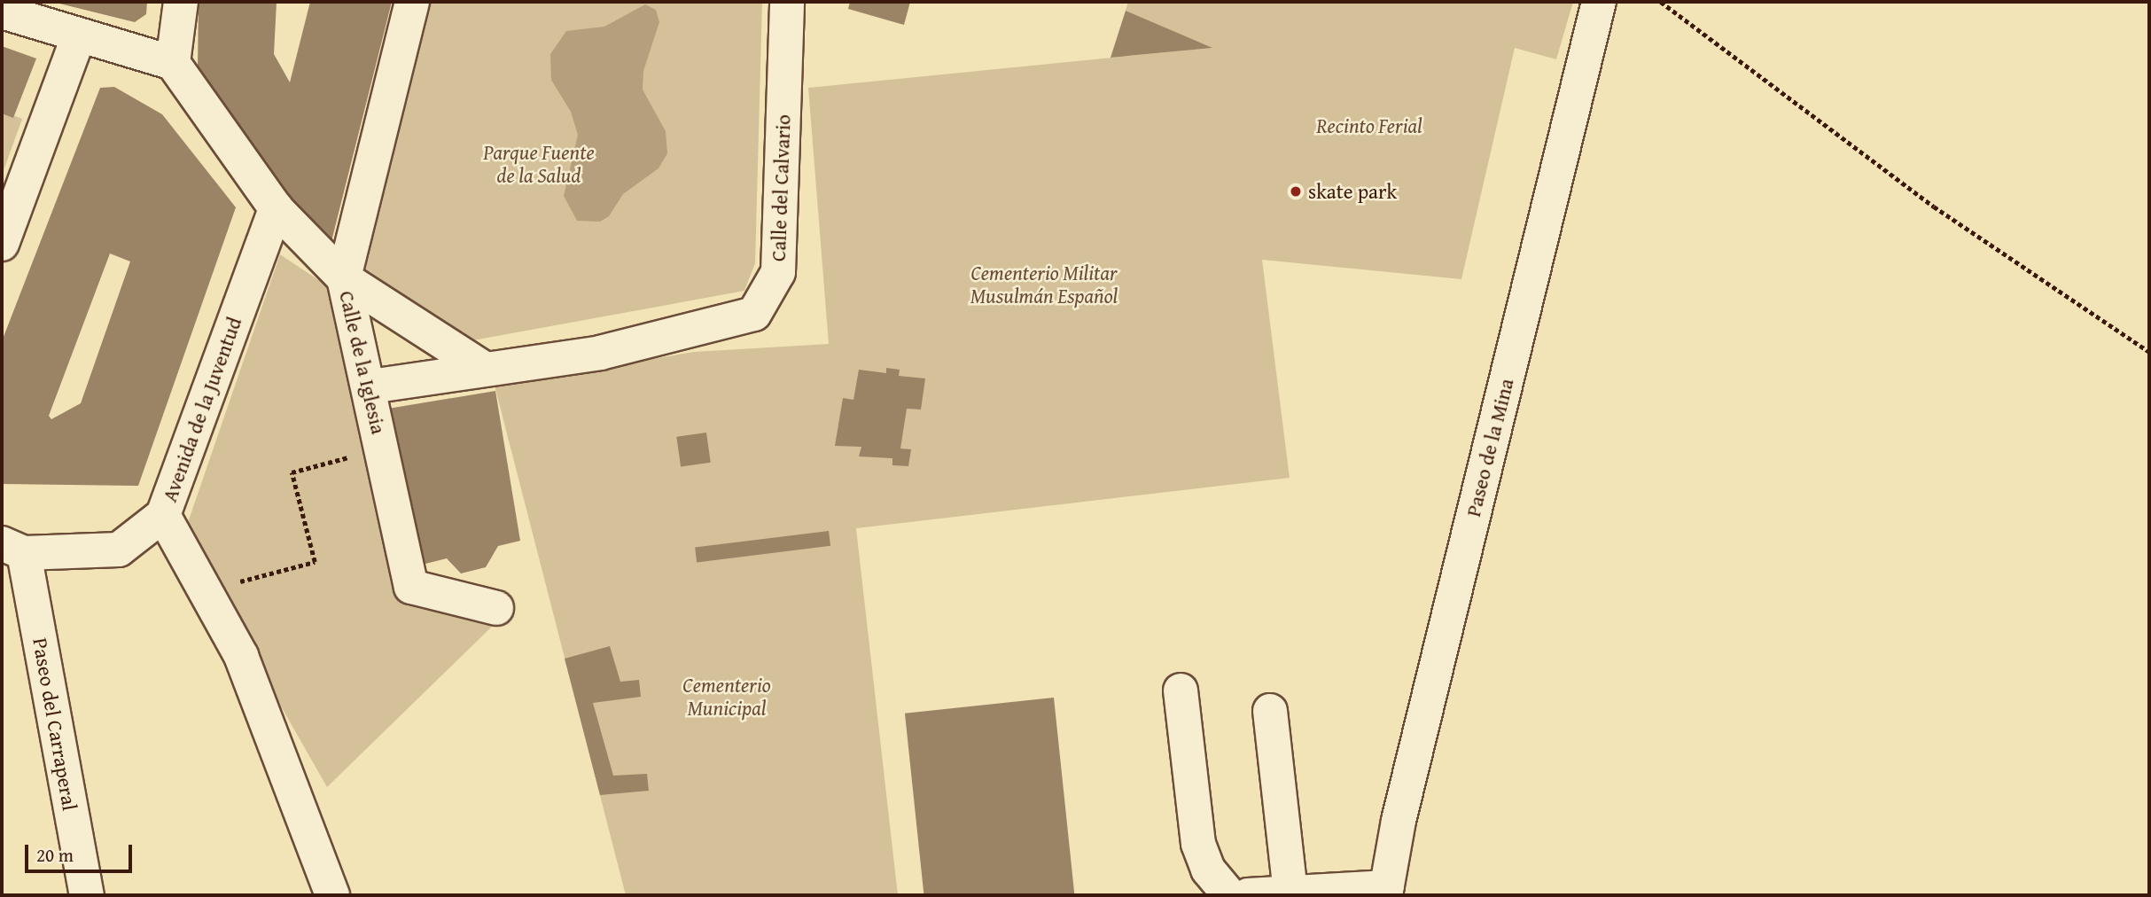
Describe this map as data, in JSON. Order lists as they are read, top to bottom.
{
  "streets": {
    "street": [
      "Calle del Calvario",
      "Calle de la Iglesia",
      "Avenida de la Juventud",
      "Paseo de la Mina",
      "Paseo del Carraperal"
    ]
  },
  "crossings": [
    ["Calle del Calvario", "Calle de la Iglesia"],
    ["Calle de la Iglesia", "Avenida de la Juventud"],
    ["Avenida de la Juventud", "Paseo del Carraperal"]
  ],
  "parks": [
    "Recinto Ferial",
    "Parque Fuente de la Salud",
    "Cementerio Militar Musulmán Español",
    "Cementerio Municipal"
  ],
  "places": ["skate park"],
  "scale_bar": "20 m"
}
